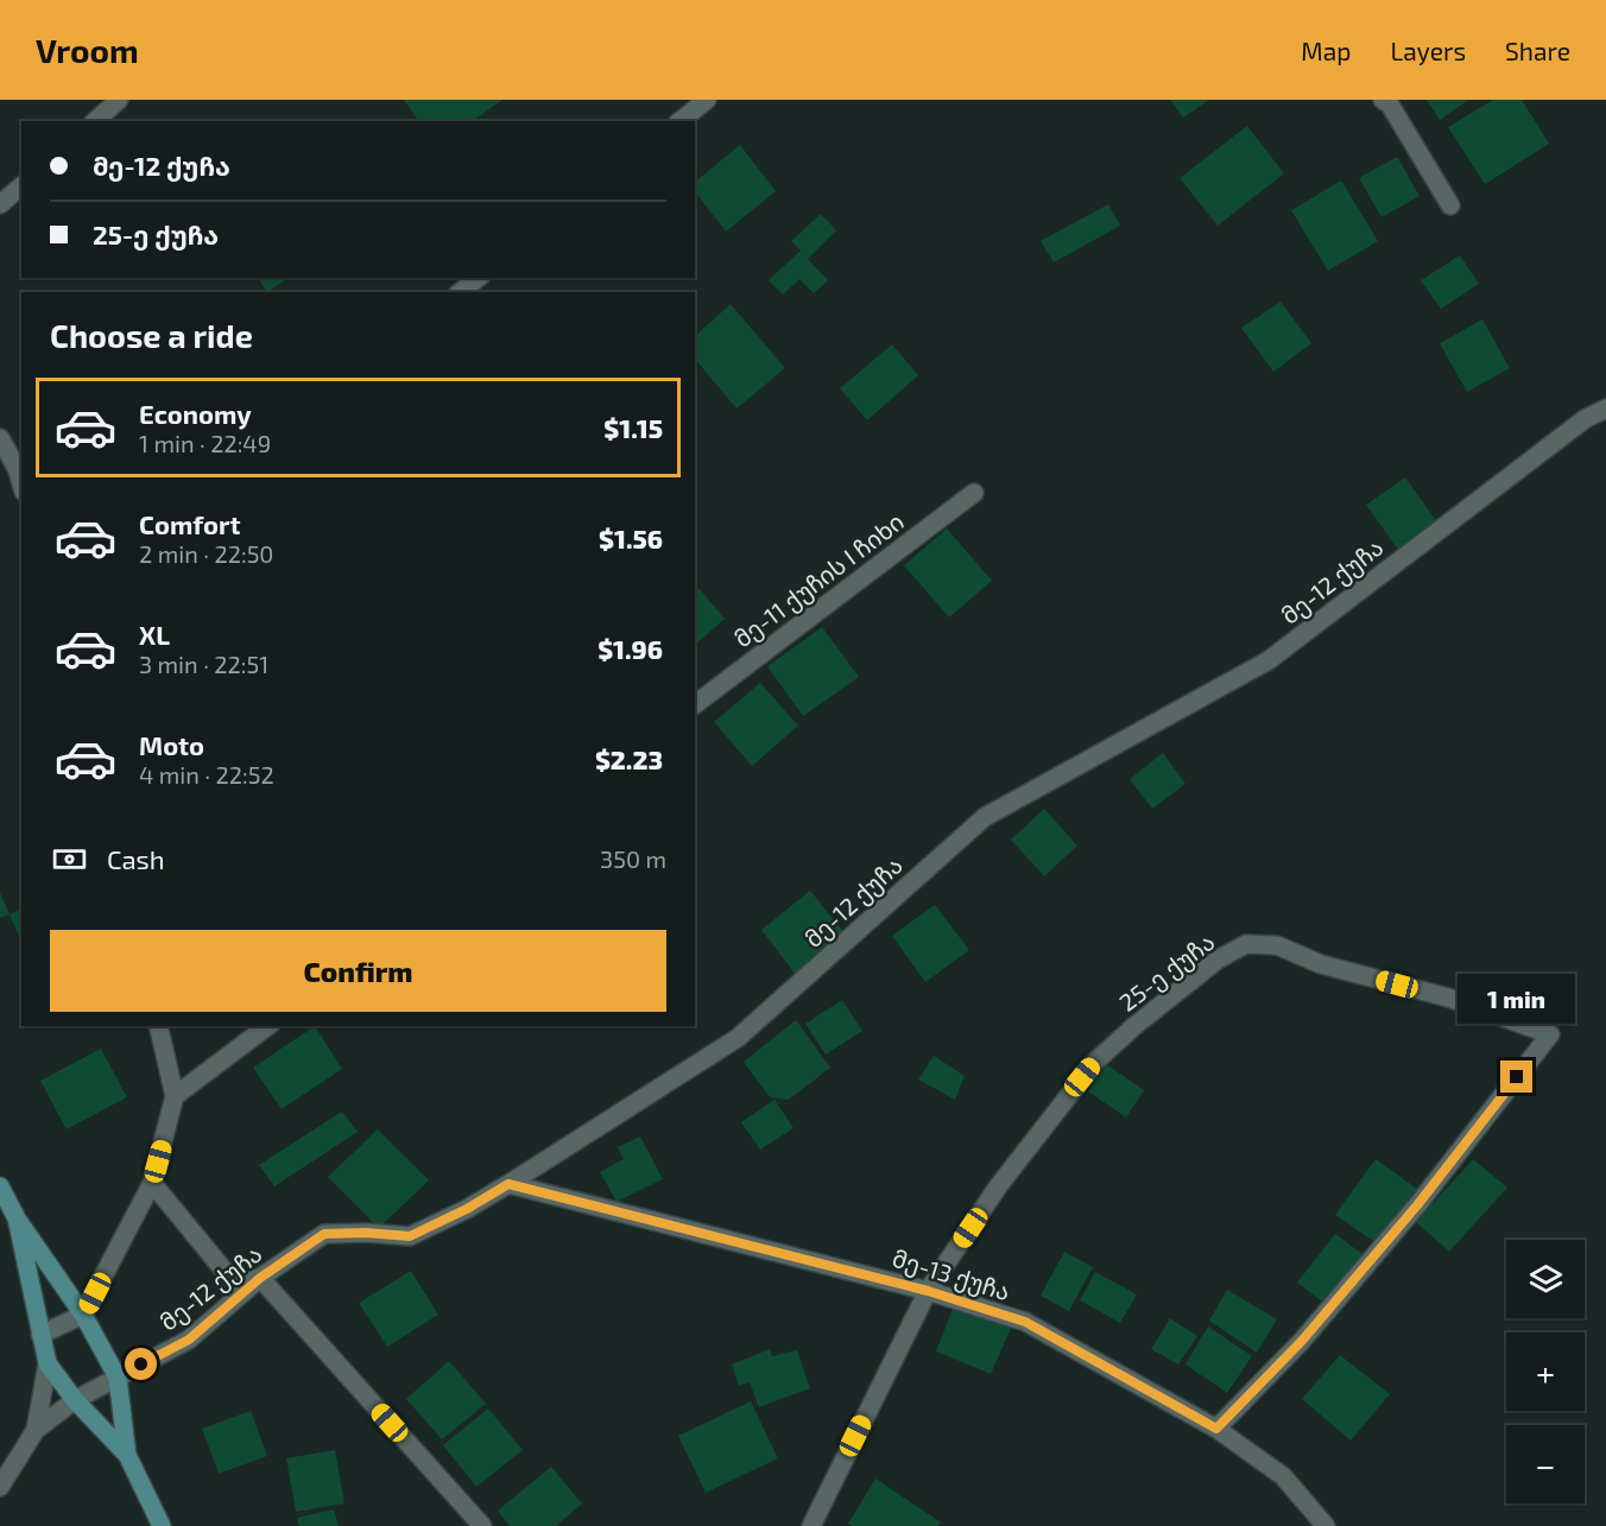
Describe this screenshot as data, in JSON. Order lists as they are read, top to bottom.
{
  "streets": {
    "street": [
      "მე-11 ქუჩის I ჩიხი",
      "მე-12 ქუჩა",
      "25-ე ქუჩა",
      "მე-13 ქუჩა"
    ]
  },
  "crossings": [
    ["მე-12 ქუჩა", "მე-13 ქუჩა"],
    ["25-ე ქუჩა", "მე-13 ქუჩა"]
  ],
  "page": {
    "header": "Vroom",
    "nav": ["Map", "Layers", "Share"],
    "banner": ["მე-12 ქუჩა", "25-ე ქუჩა"],
    "heading": "Choose a ride",
    "list": [
      {
        "name": "Economy",
        "note": "1 min · 22:49",
        "value": "$1.15"
      },
      {
        "name": "Comfort",
        "note": "2 min · 22:50",
        "value": "$1.56"
      },
      {
        "name": "XL",
        "note": "3 min · 22:51",
        "value": "$1.96"
      },
      {
        "name": "Moto",
        "note": "4 min · 22:52",
        "value": "$2.23"
      }
    ],
    "pay": ["Cash", "350 m"],
    "buttons": "Confirm",
    "bubble": "1 min",
    "map_buttons": ["+", "−"]
  }
}
